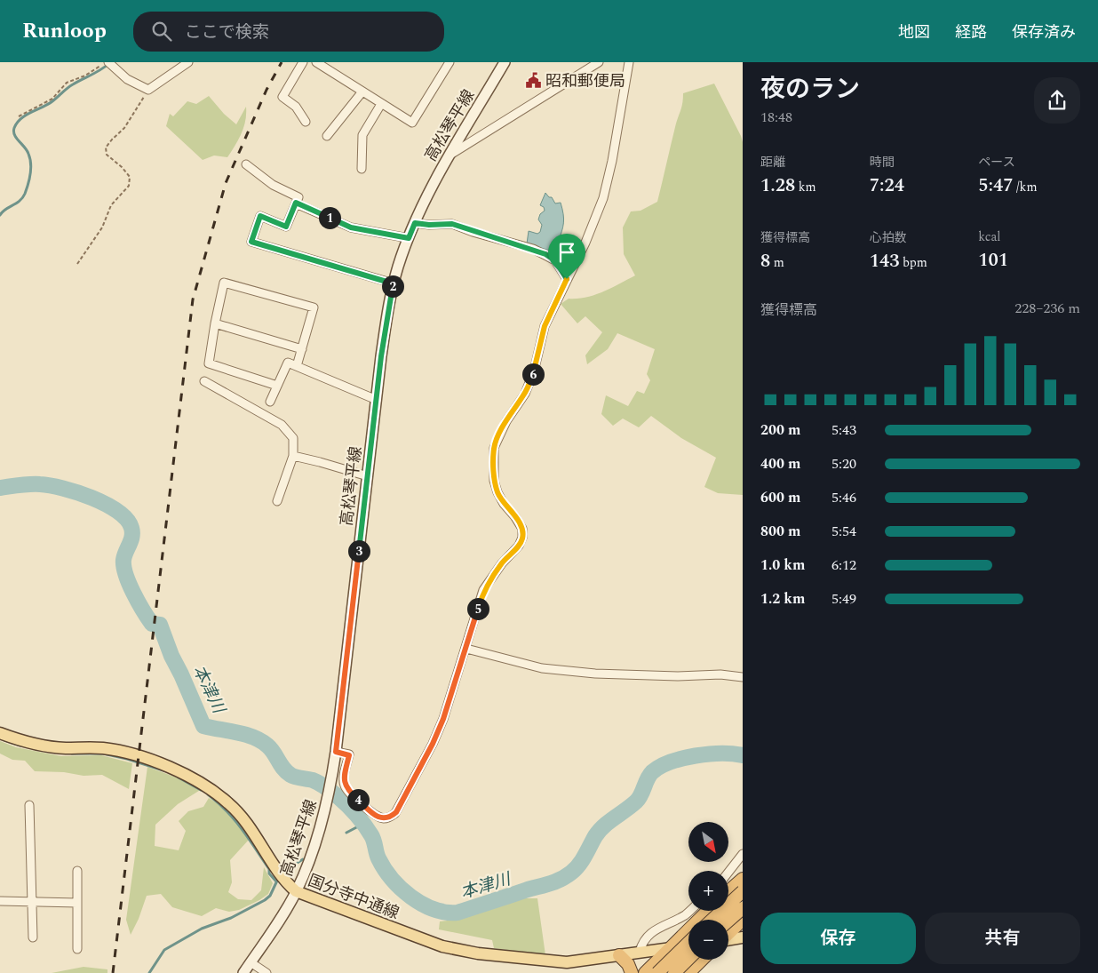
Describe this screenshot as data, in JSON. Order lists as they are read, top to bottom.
{
  "streets": {
    "main road": ["高松琴平線", "国分寺中通線"]
  },
  "crossings": [
    ["高松琴平線", "国分寺中通線"]
  ],
  "water": ["本津川"],
  "places": {
    "public building": ["昭和郵便局"]
  },
  "north": "bottom right",
  "page": {
    "header": "Runloop",
    "search": "ここで検索",
    "nav": ["地図", "経路", "保存済み"],
    "heading": ["夜のラン", "18:48"],
    "stats": [
      ["距離", "1.28 km"],
      ["時間", "7:24"],
      ["ペース", "5:47 /km"],
      ["獲得標高", "8 m"],
      ["心拍数", "143 bpm"],
      ["kcal", "101"]
    ],
    "pins": [
      "1",
      "2",
      "6",
      "3",
      "5",
      "4"
    ],
    "chart": ["獲得標高", "228–236 m"],
    "list": [
      {
        "name": "200 m",
        "note": "5:43"
      },
      {
        "name": "400 m",
        "note": "5:20"
      },
      {
        "name": "600 m",
        "note": "5:46"
      },
      {
        "name": "800 m",
        "note": "5:54"
      },
      {
        "name": "1.0 km",
        "note": "6:12"
      },
      {
        "name": "1.2 km",
        "note": "5:49"
      }
    ],
    "map_buttons": ["+", "−"],
    "buttons": ["保存", "共有"]
  }
}
